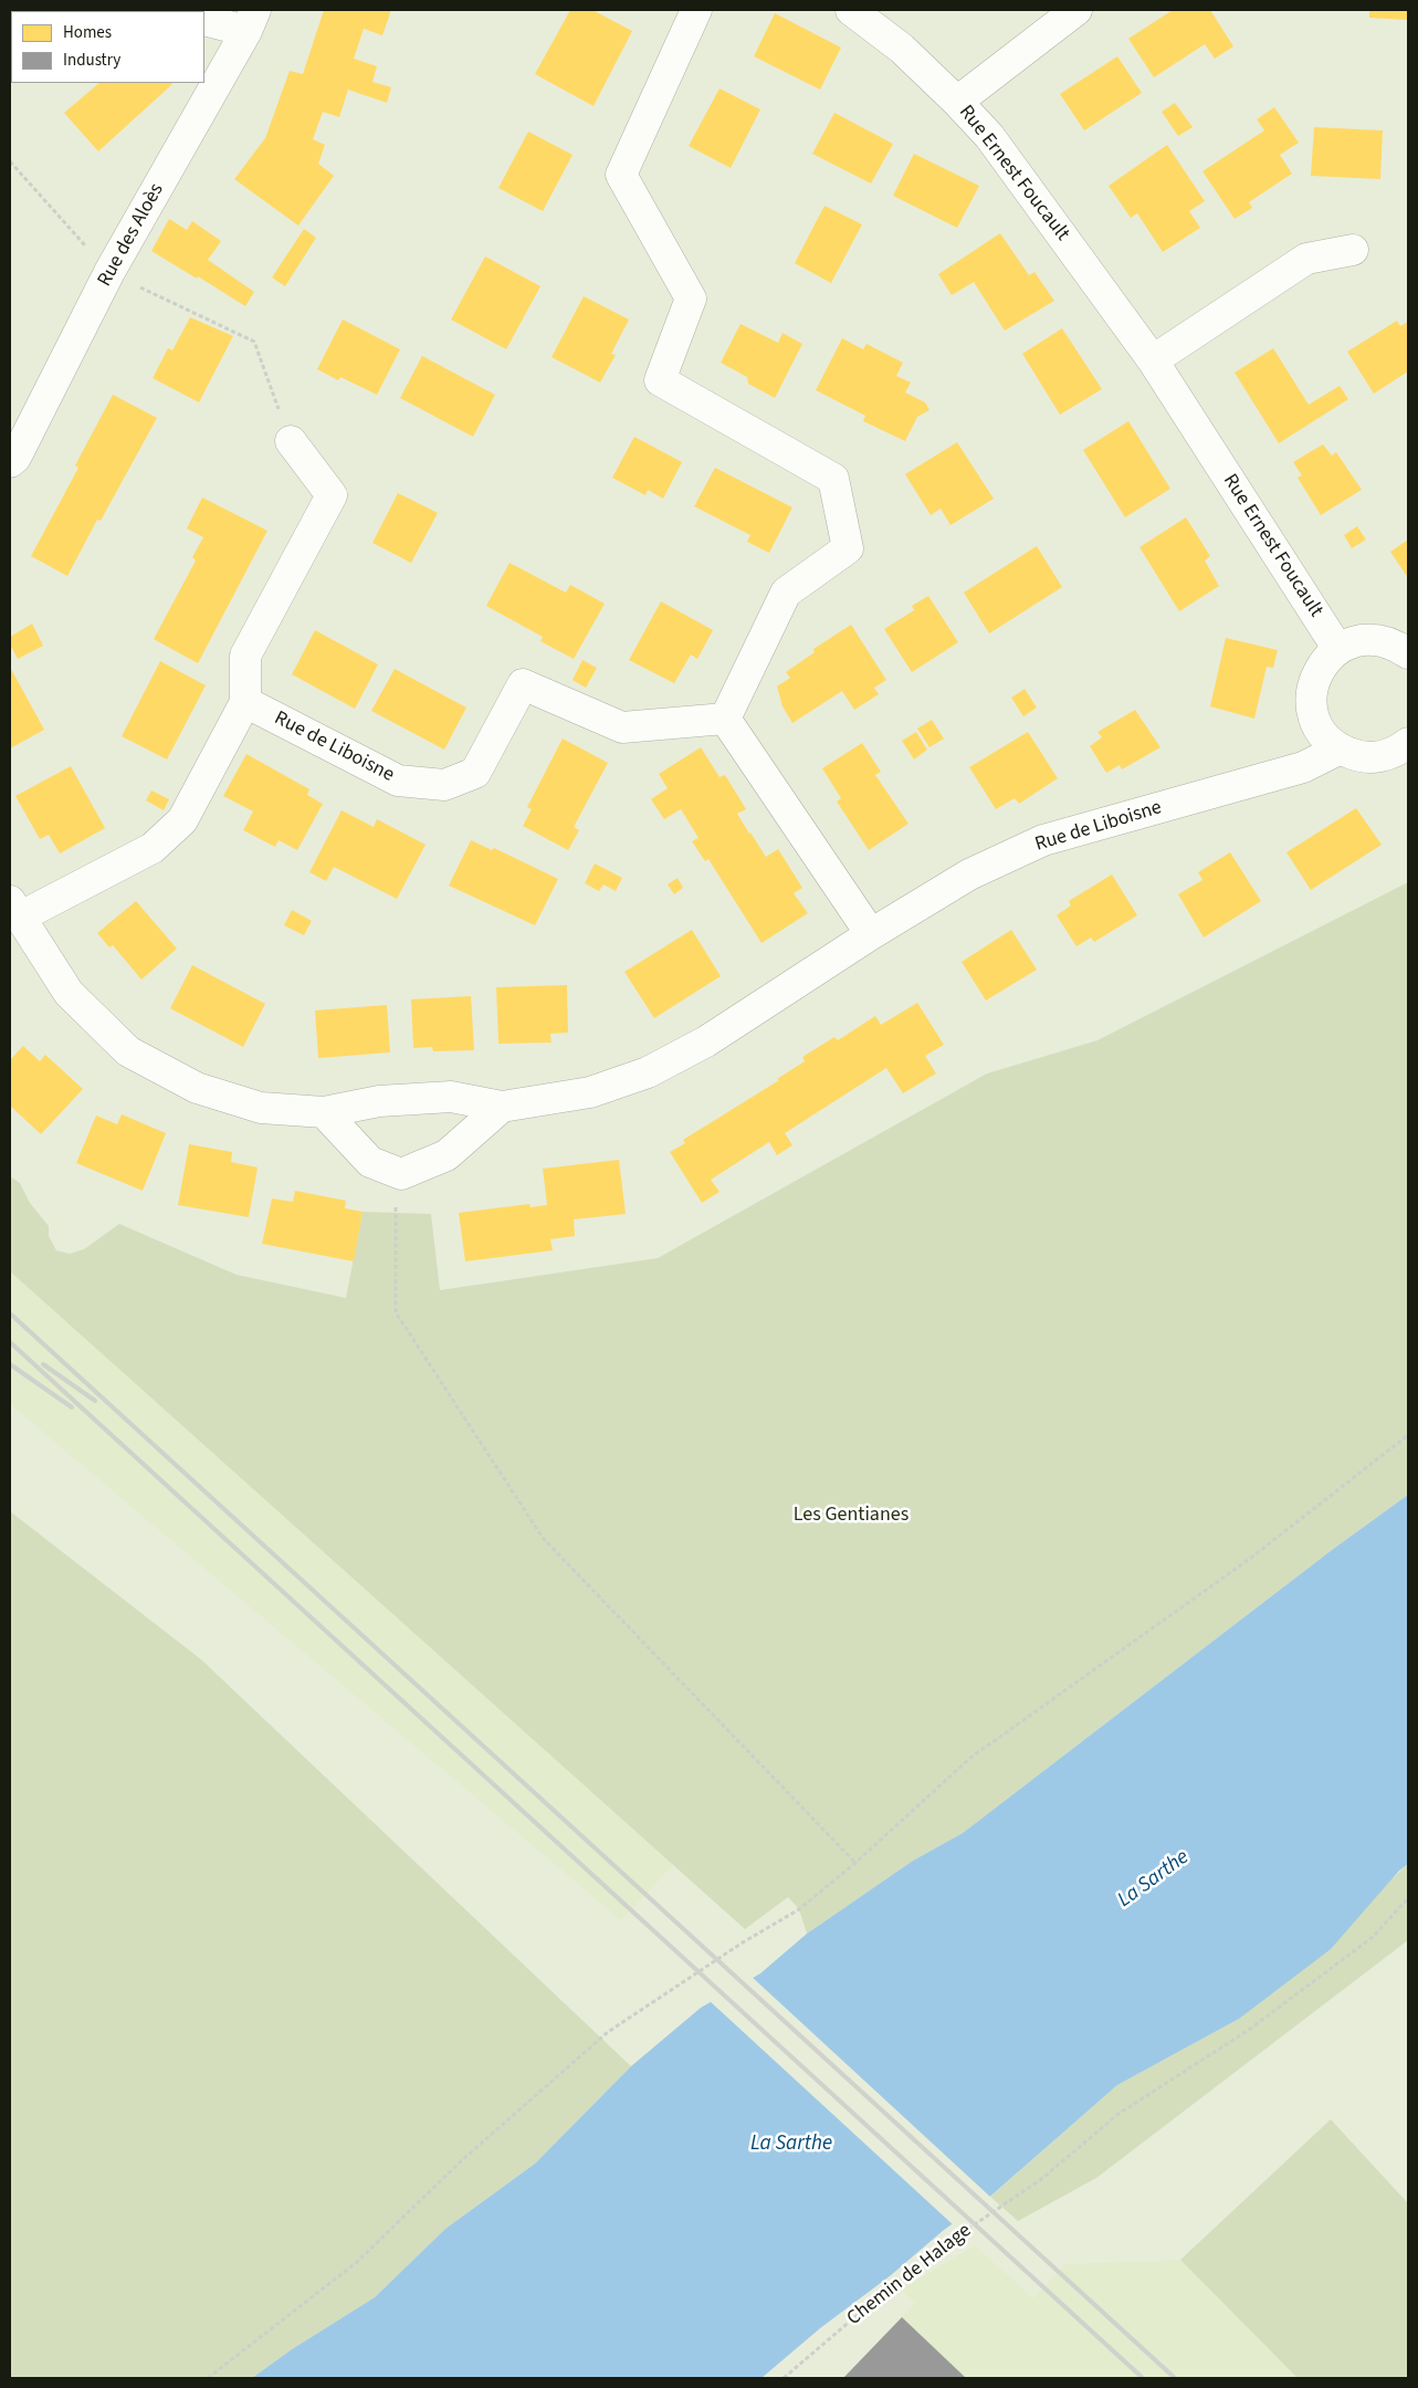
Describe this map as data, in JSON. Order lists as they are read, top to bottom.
{
  "streets": {
    "street": ["Rue Ernest Foucault", "Rue des Aloès", "Rue de Liboisne"],
    "path": ["Chemin de Halage"]
  },
  "water": ["La Sarthe"],
  "parks": ["Les Gentianes"],
  "legend": ["Homes", "Industry"]
}
